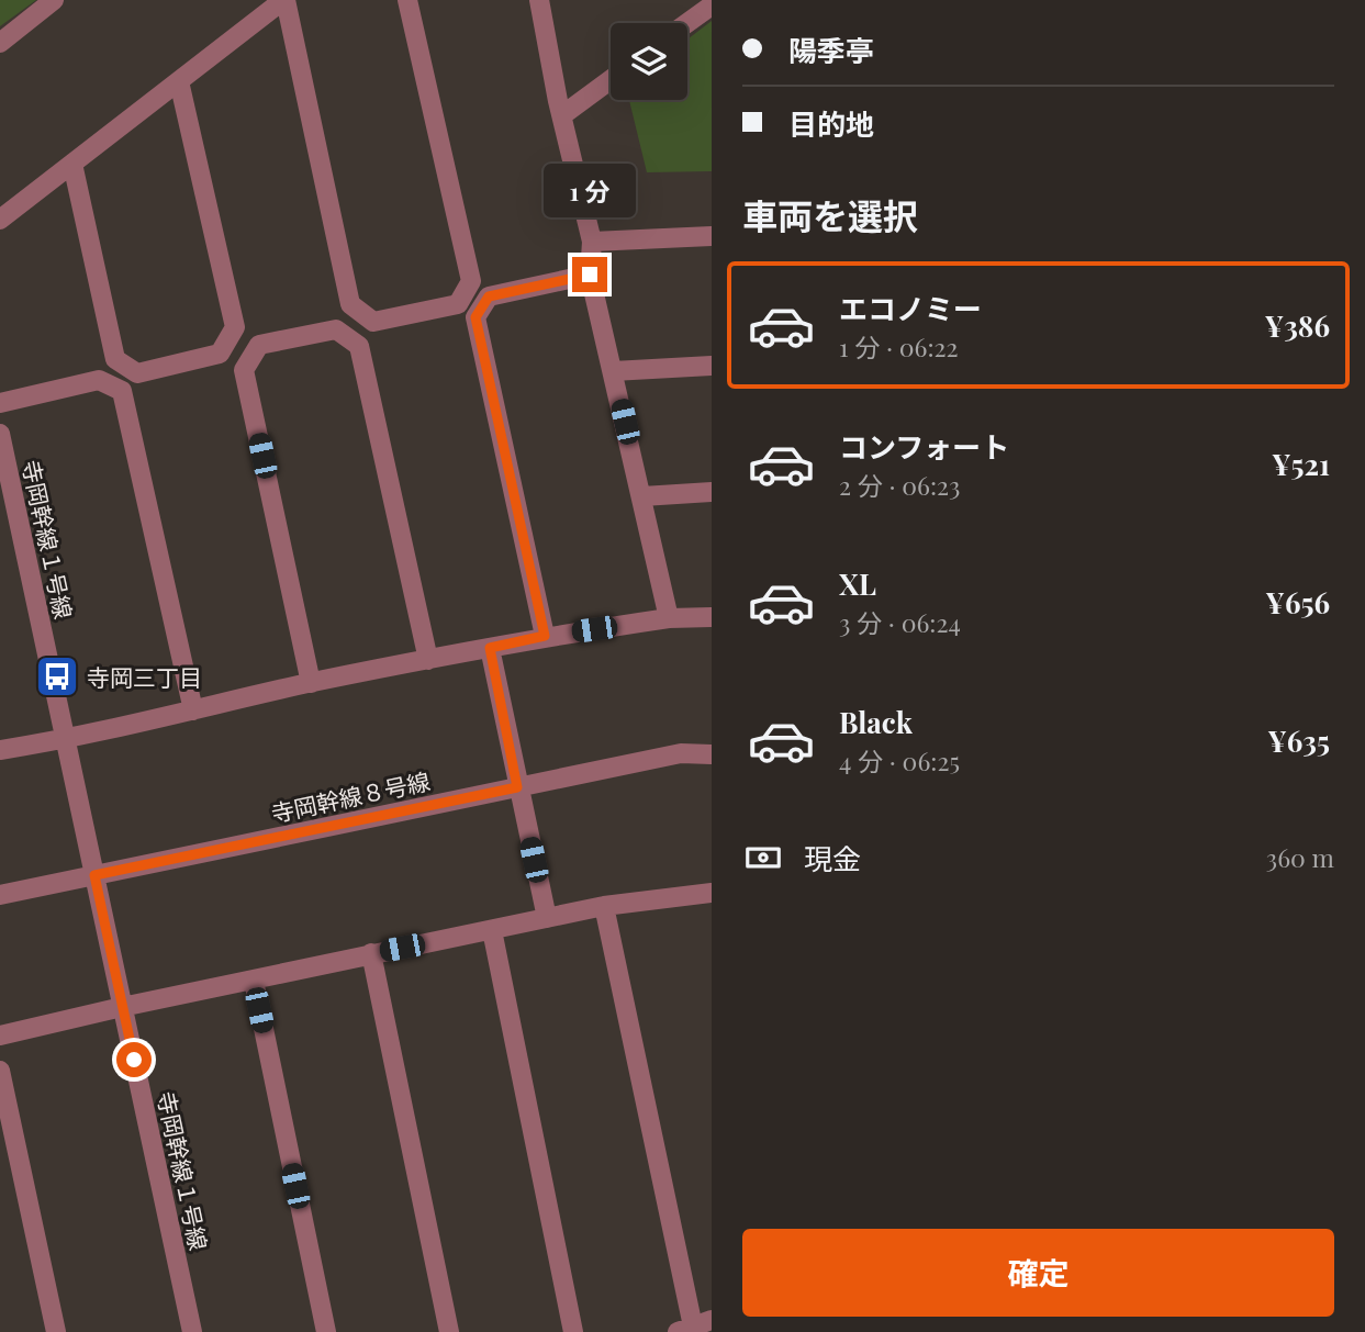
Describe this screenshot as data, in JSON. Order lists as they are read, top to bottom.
{
  "streets": {
    "street": ["寺岡幹線１号線", "寺岡幹線８号線"]
  },
  "crossings": [
    ["寺岡幹線１号線", "寺岡幹線８号線"]
  ],
  "places": {
    "bus stop": ["寺岡三丁目"]
  },
  "page": {
    "banner": ["陽季亭", "目的地"],
    "bubble": "1 分",
    "heading": "車両を選択",
    "list": [
      {
        "name": "エコノミー",
        "note": "1 分 · 06:22",
        "value": "¥386"
      },
      {
        "name": "コンフォート",
        "note": "2 分 · 06:23",
        "value": "¥521"
      },
      {
        "name": "XL",
        "note": "3 分 · 06:24",
        "value": "¥656"
      },
      {
        "name": "Black",
        "note": "4 分 · 06:25",
        "value": "¥635"
      }
    ],
    "pay": ["現金", "360 m"],
    "buttons": "確定"
  }
}
